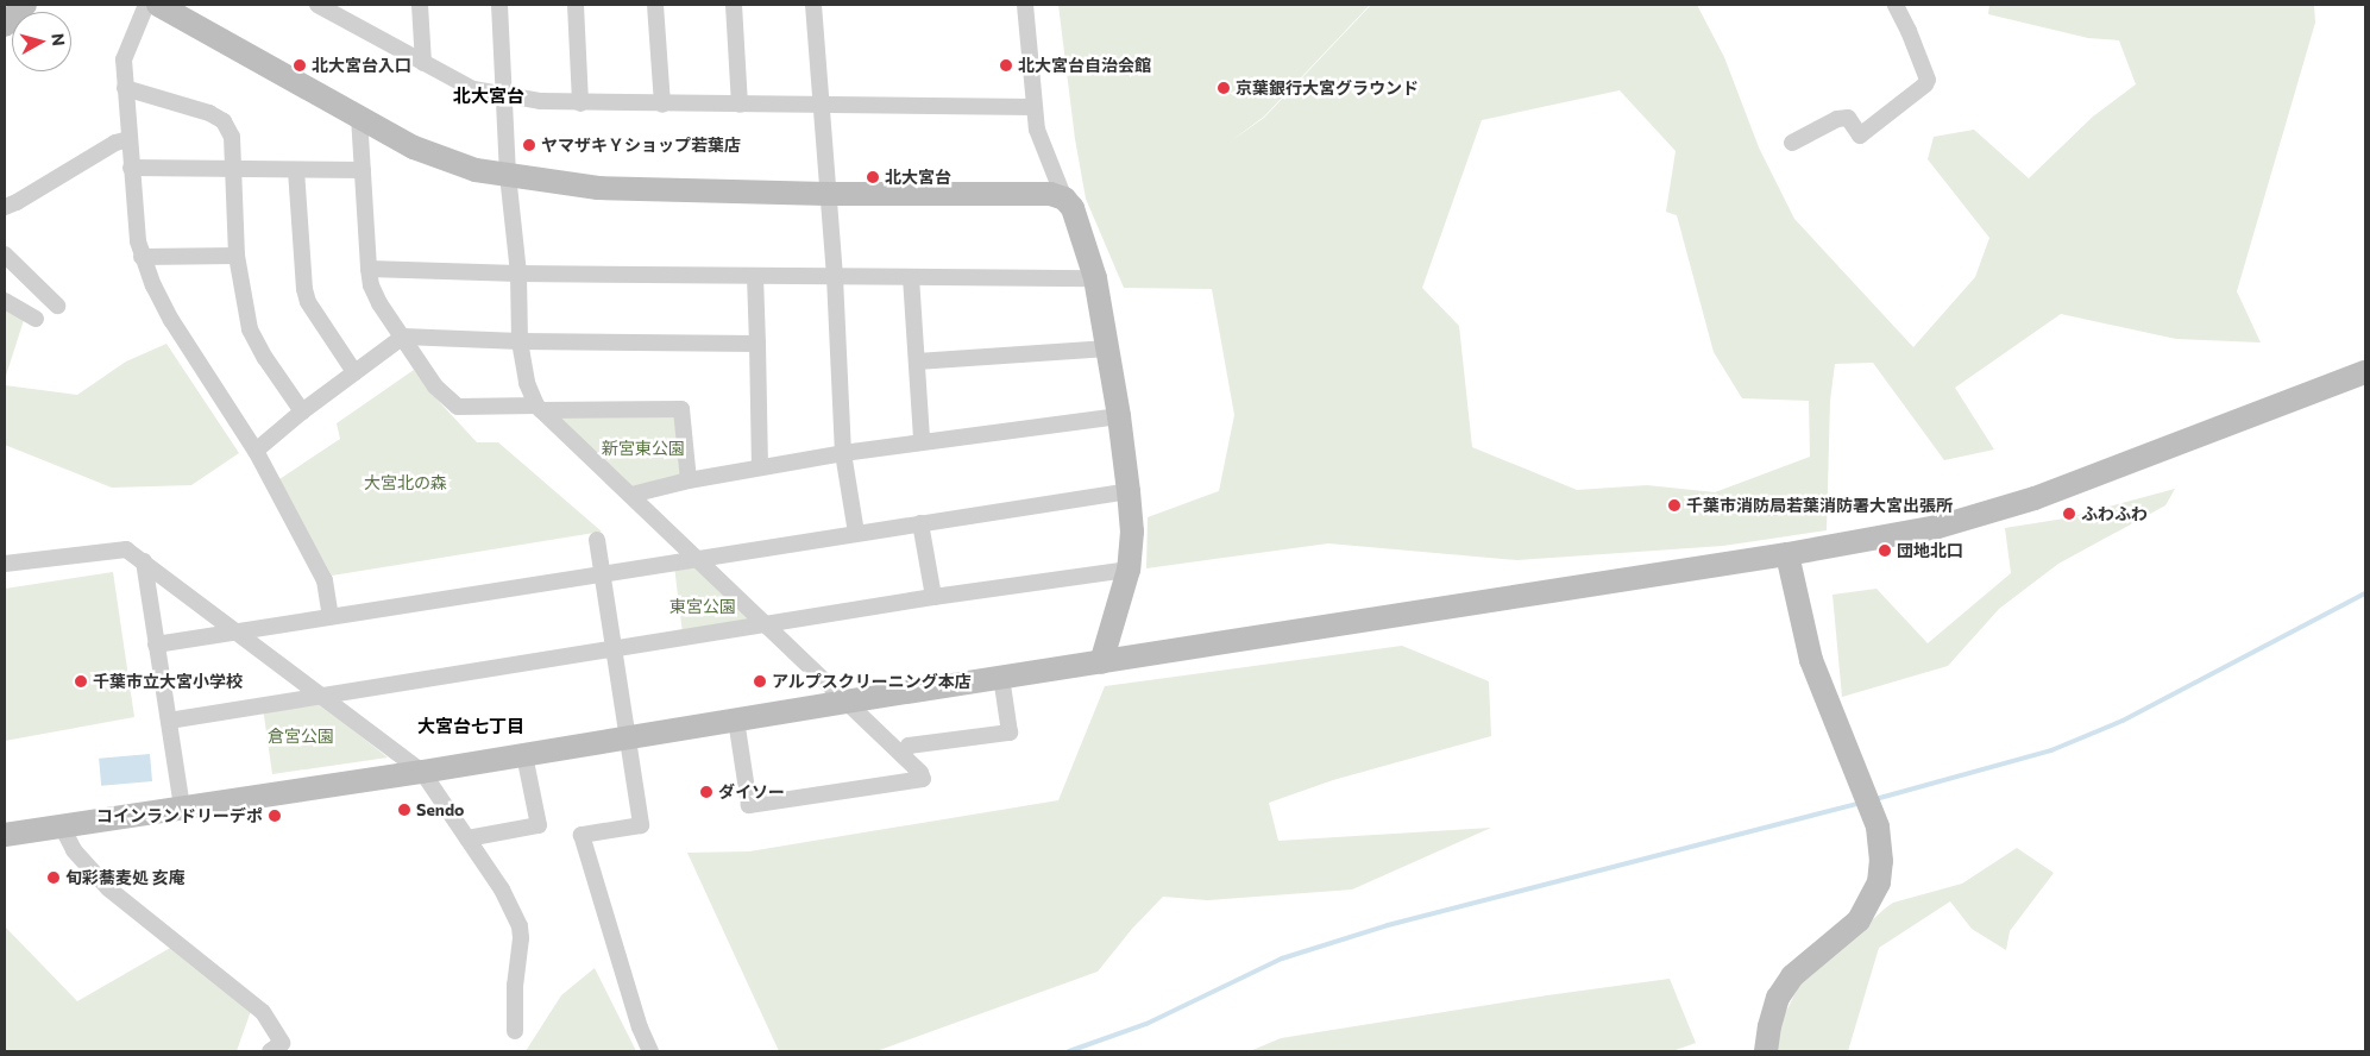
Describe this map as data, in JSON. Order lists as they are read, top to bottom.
{
  "districts": ["北大宮台", "大宮台七丁目"],
  "parks": [
    "新宮東公園",
    "大宮北の森",
    "東宮公園",
    "倉宮公園"
  ],
  "places": [
    "北大宮台入口",
    "北大宮台自治会館",
    "京葉銀行大宮グラウンド",
    "ヤマザキＹショップ若葉店",
    "北大宮台",
    "千葉市消防局若葉消防署大宮出張所",
    "ふわふわ",
    "団地北口",
    "千葉市立大宮小学校",
    "アルプスクリーニング本店",
    "ダイソー",
    "Sendo",
    "コインランドリーデポ",
    "旬彩蕎麦処 亥庵"
  ],
  "north": "right"
}
